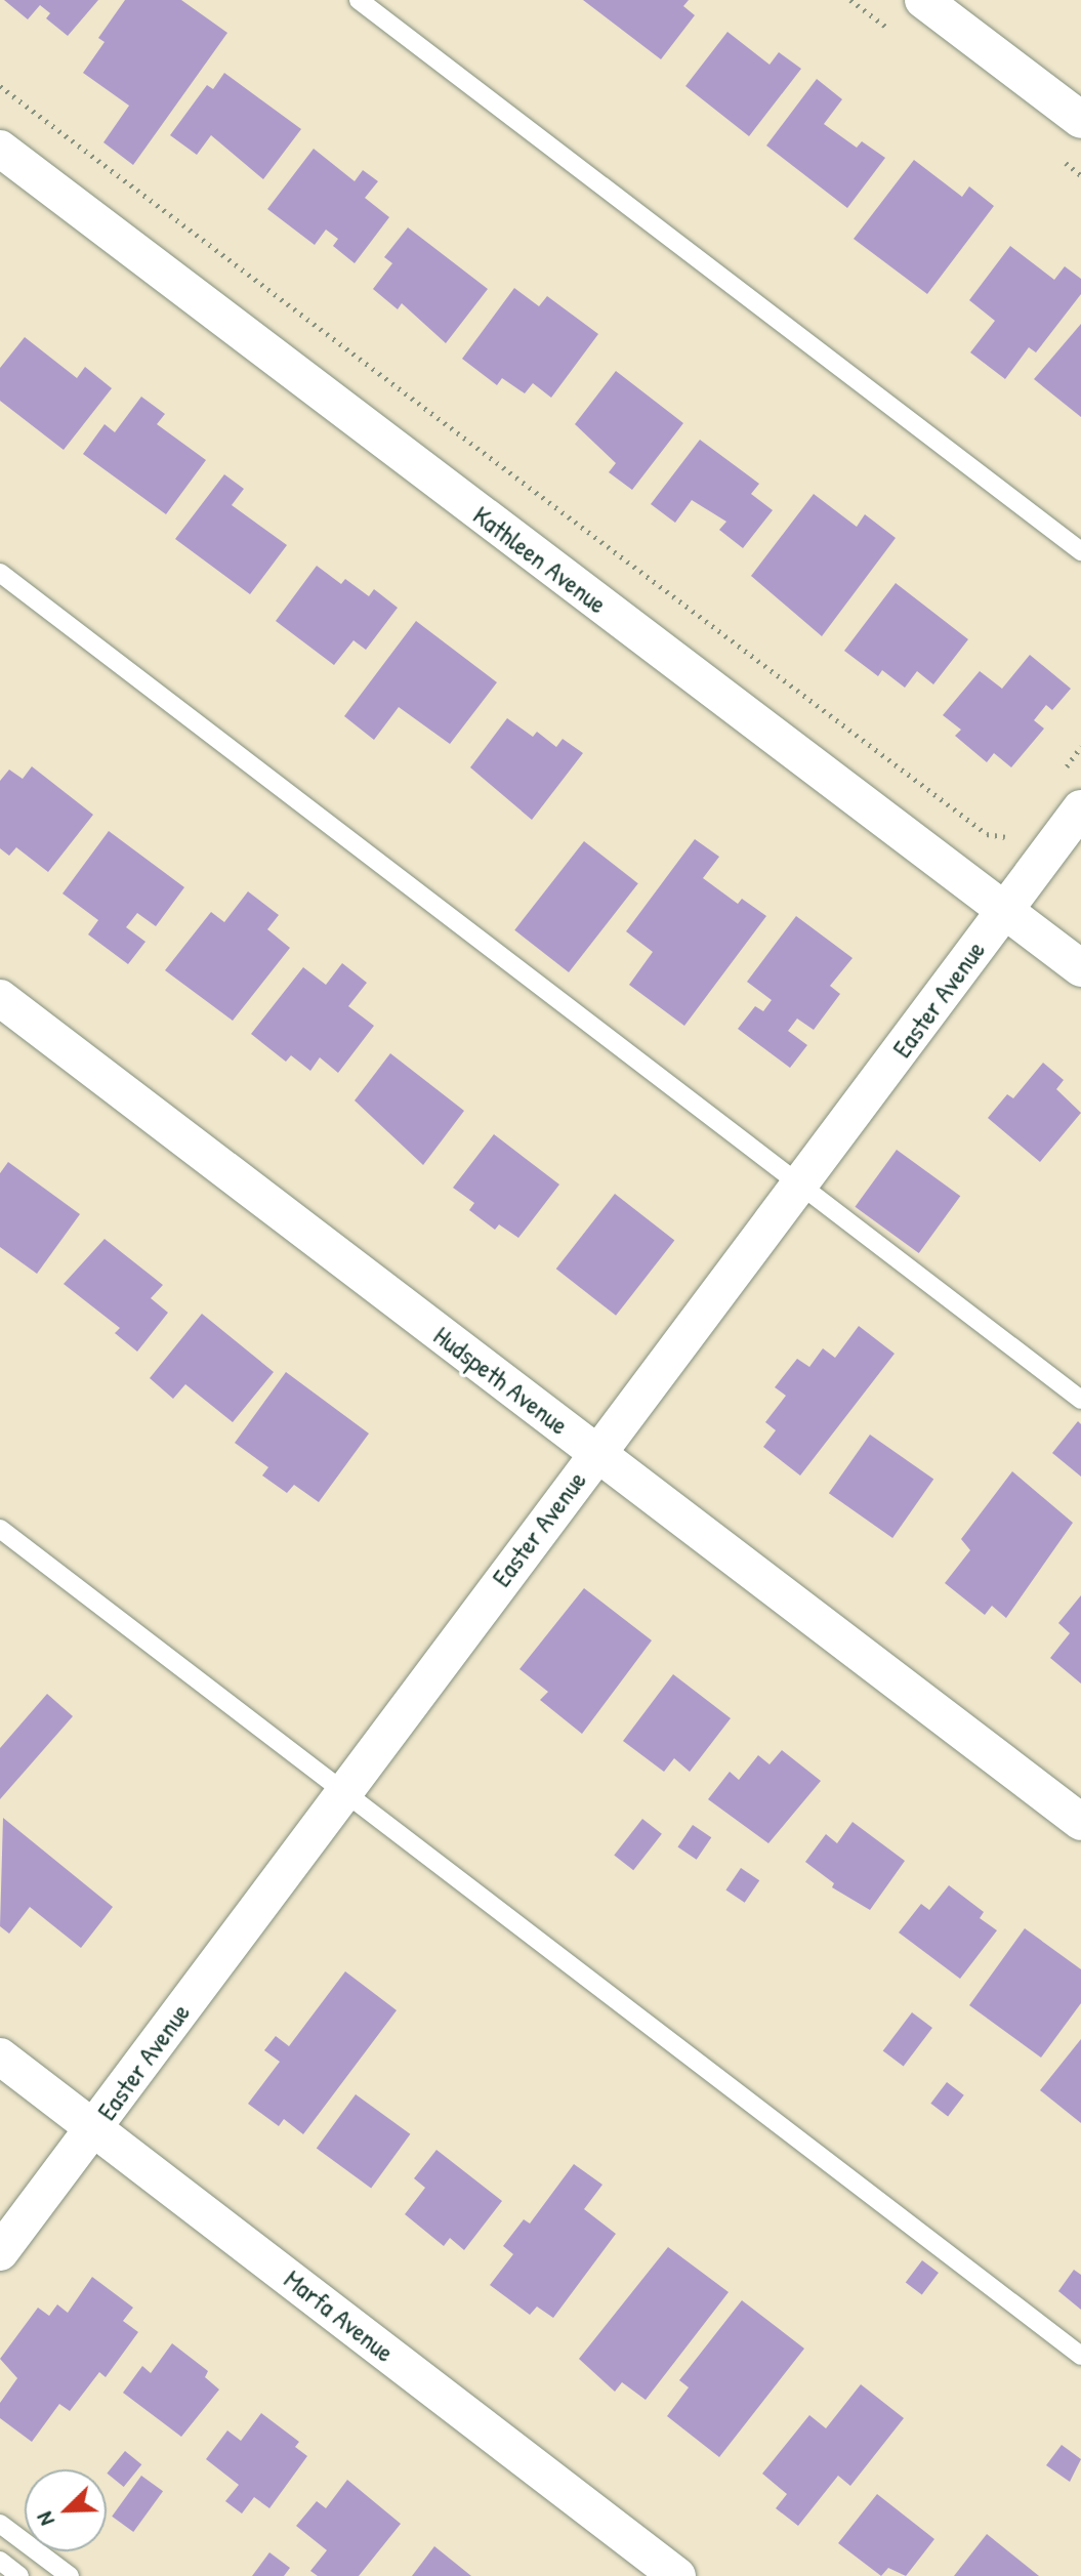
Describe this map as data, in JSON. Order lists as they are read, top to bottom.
{
  "streets": {
    "street": [
      "Kathleen Avenue",
      "Easter Avenue",
      "Hudspeth Avenue",
      "Marfa Avenue"
    ]
  },
  "crossings": [
    ["Kathleen Avenue", "Easter Avenue"],
    ["Easter Avenue", "Hudspeth Avenue"],
    ["Easter Avenue", "Marfa Avenue"]
  ],
  "north": "bottom left"
}
